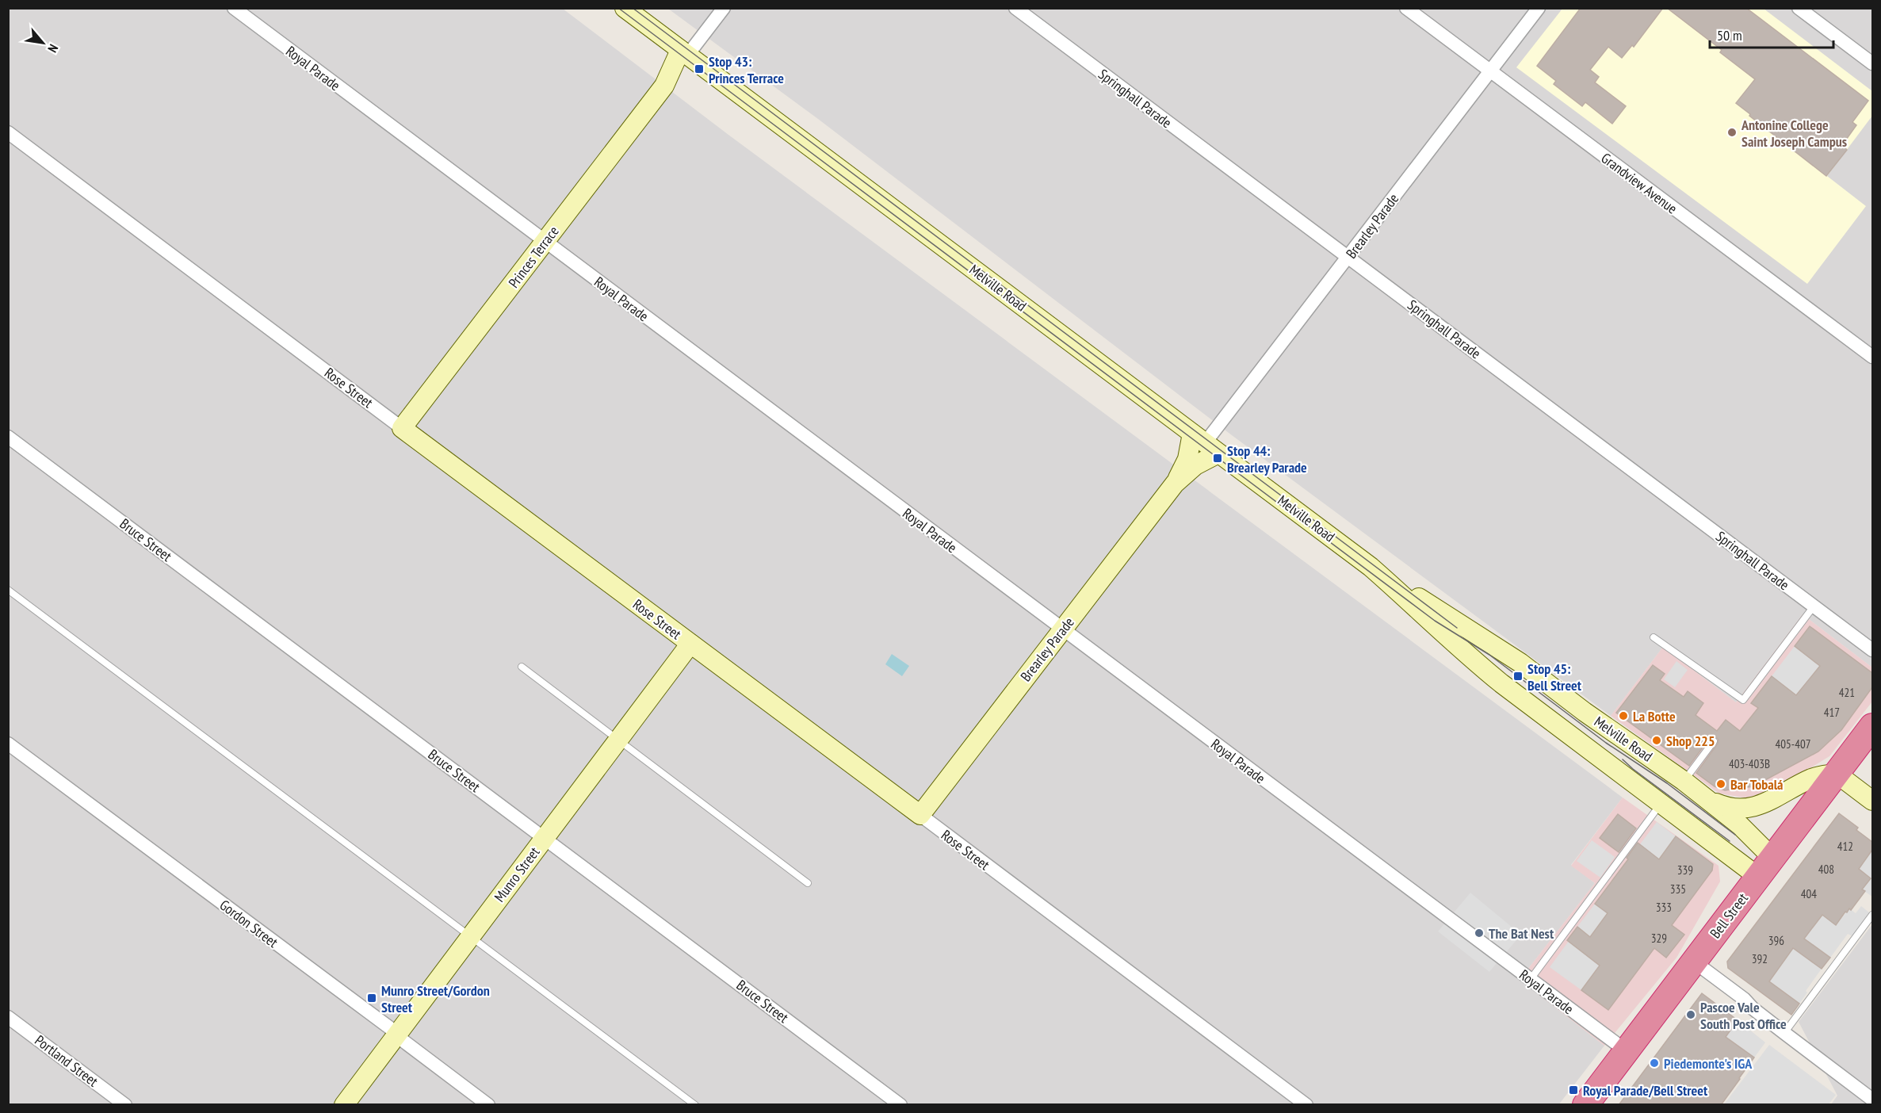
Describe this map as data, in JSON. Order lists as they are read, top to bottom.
{
  "streets": {
    "highway": ["Bell Street"],
    "street": [
      "Royal Parade",
      "Springhall Parade",
      "Grandview Avenue",
      "Brearley Parade",
      "Princes Terrace",
      "Melville Road",
      "Rose Street",
      "Bruce Street",
      "Munro Street",
      "Gordon Street",
      "Portland Street"
    ]
  },
  "crossings": [
    ["Royal Parade", "Brearley Parade"],
    ["Royal Parade", "Princes Terrace"],
    ["Royal Parade", "Bell Street"],
    ["Springhall Parade", "Brearley Parade"],
    ["Grandview Avenue", "Brearley Parade"],
    ["Brearley Parade", "Melville Road"],
    ["Brearley Parade", "Rose Street"],
    ["Princes Terrace", "Melville Road"],
    ["Princes Terrace", "Rose Street"],
    ["Melville Road", "Bell Street"],
    ["Rose Street", "Munro Street"],
    ["Bruce Street", "Munro Street"],
    ["Munro Street", "Gordon Street"]
  ],
  "places": {
    "transit": [
      "Stop 43: Princes Terrace",
      "Stop 44: Brearley Parade",
      "Stop 45: Bell Street",
      "Munro Street/Gordon Street",
      "Royal Parade/Bell Street"
    ],
    "other": [
      "Antonine College Saint Joseph Campus",
      "La Botte",
      "Shop 225",
      "Bar Tobalá",
      "The Bat Nest",
      "Pascoe Vale South Post Office",
      "Piedemonte's IGA"
    ]
  },
  "house_numbers": [
    "421",
    "417",
    "405-407",
    "403-403B",
    "412",
    "408",
    "339",
    "335",
    "404",
    "333",
    "329",
    "396",
    "392"
  ],
  "scale_bar": "50 m",
  "north": "bottom right"
}
